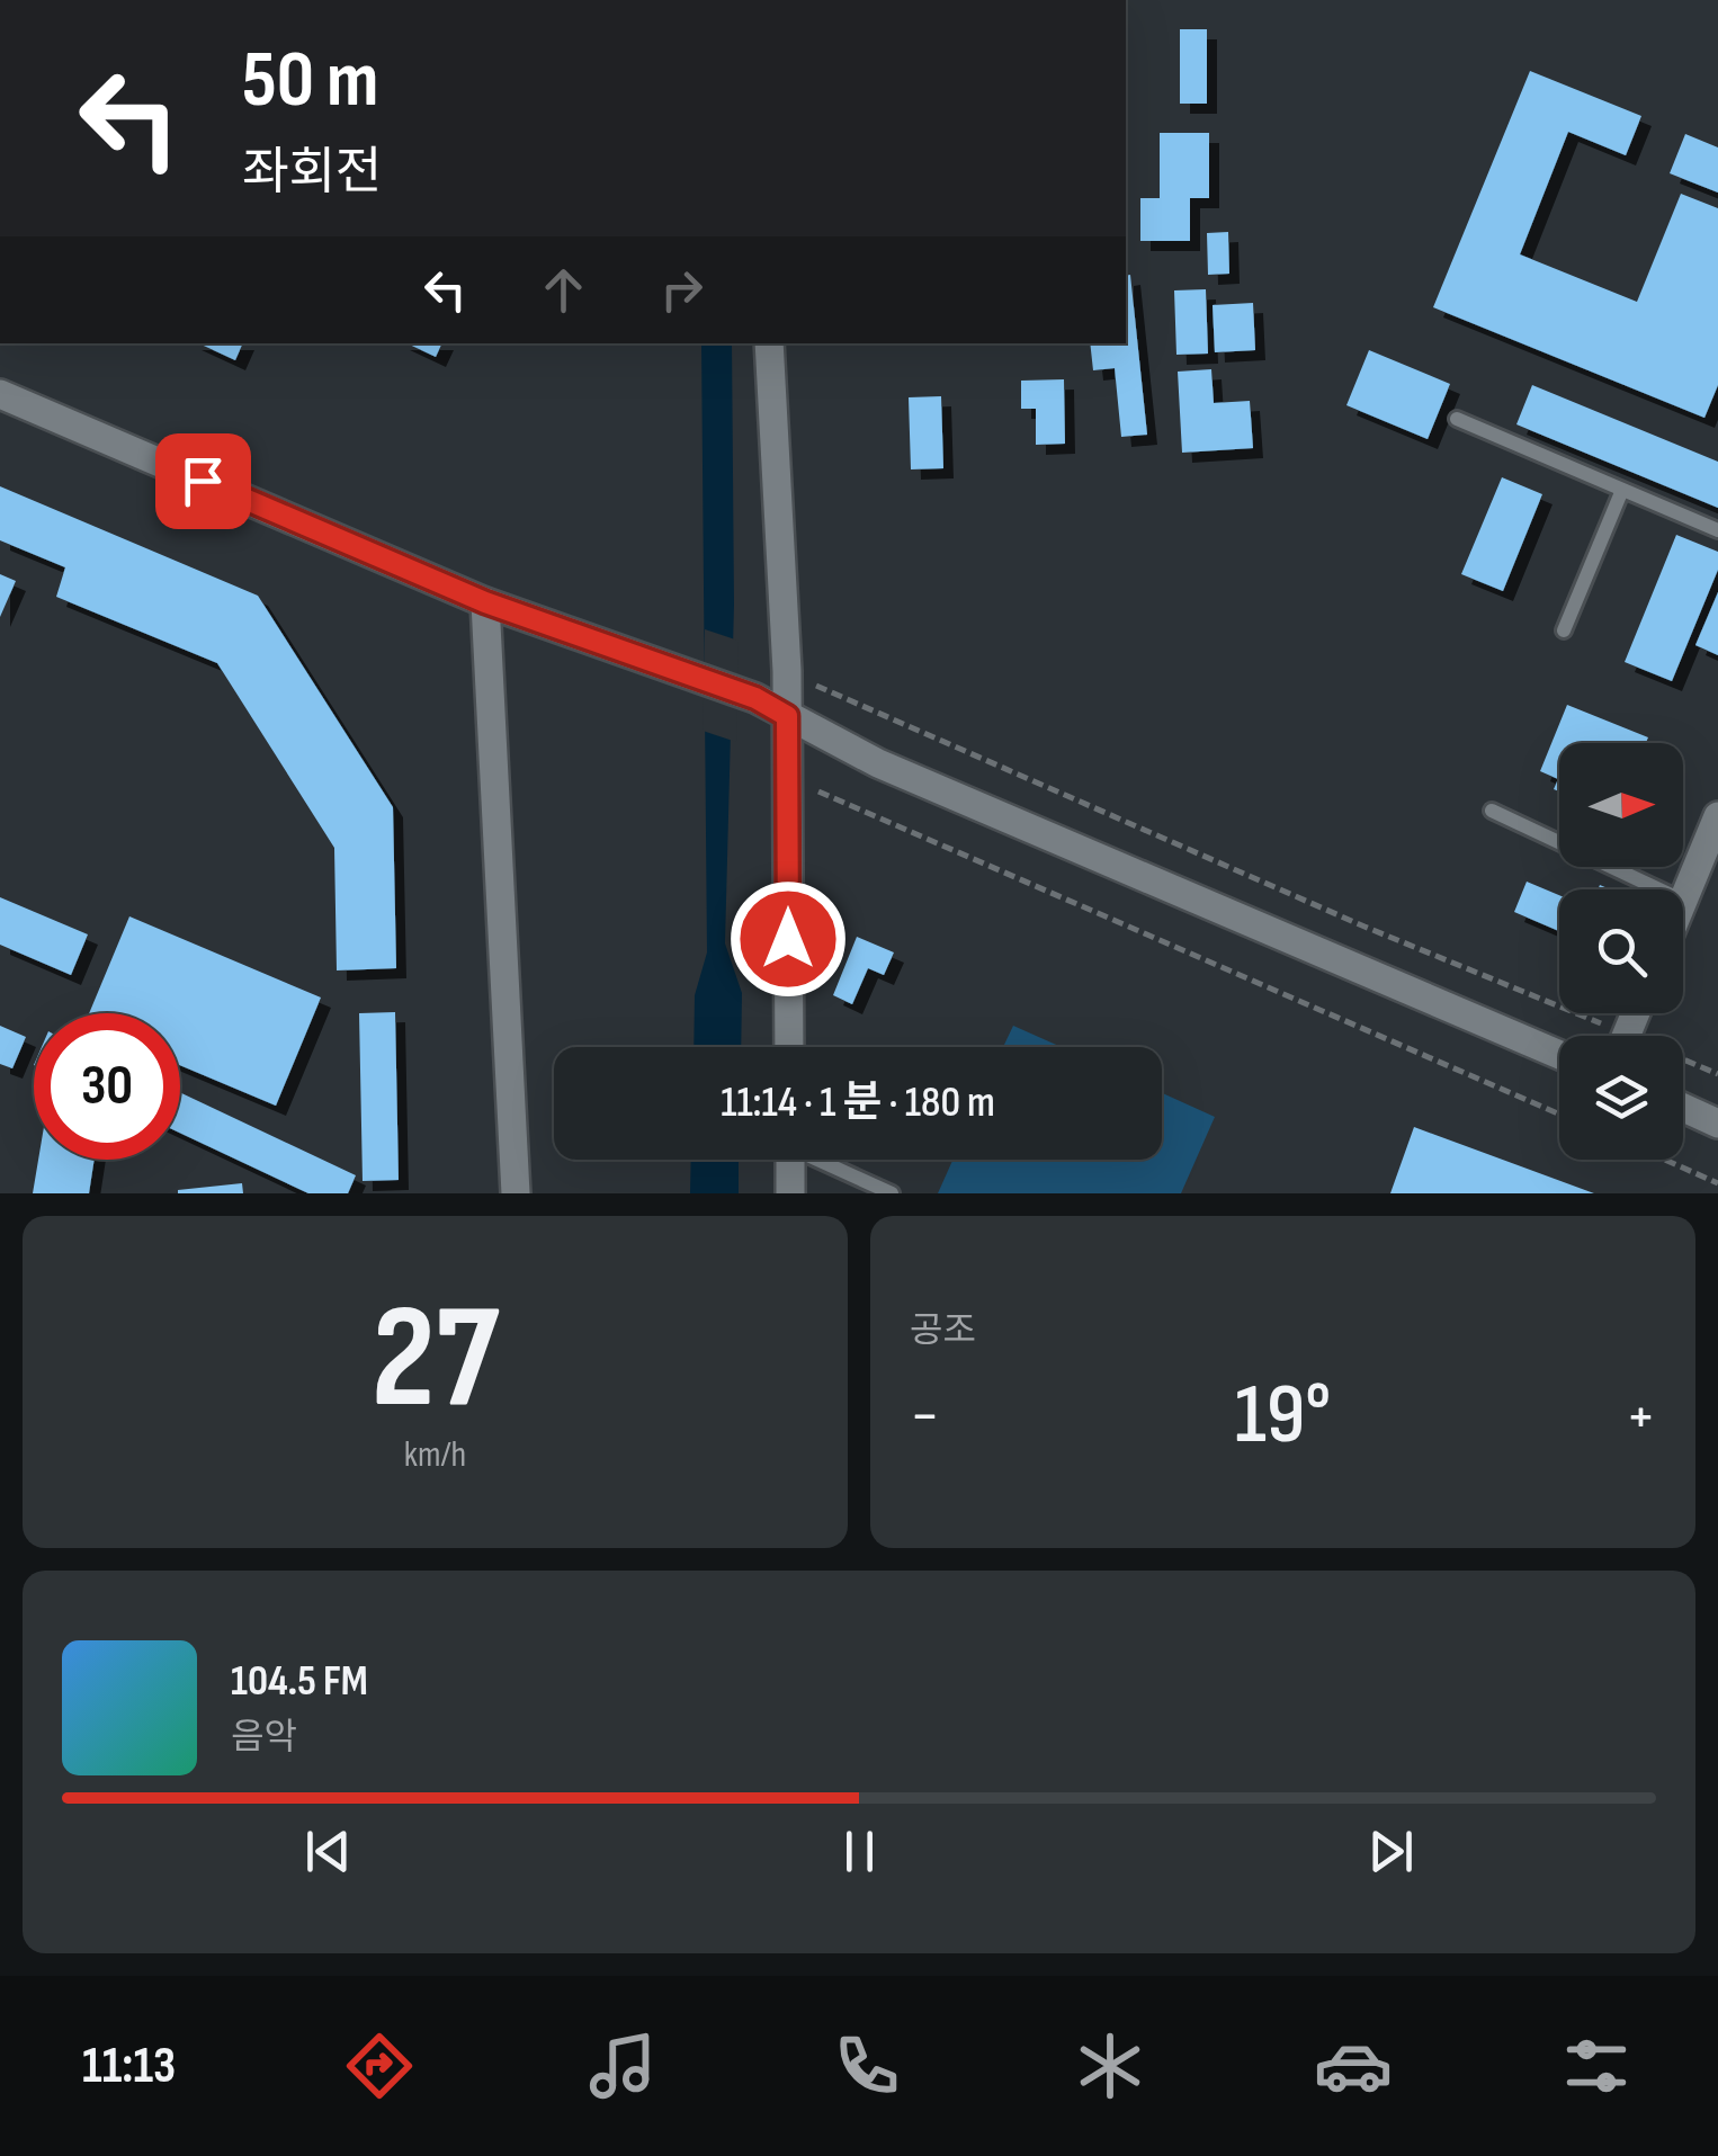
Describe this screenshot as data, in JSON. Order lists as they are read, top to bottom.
{
  "north": "right",
  "page": {
    "turn": ["50 m", "좌회전"],
    "limit": "30",
    "trip": "11:14 · 1 분 · 180 m",
    "tile": [
      ["27", "km/h"],
      "공조"
    ],
    "heat": ["−", "19°", "+"],
    "song": ["104.5 FM", "음악"],
    "tabs": "11:13"
  }
}
